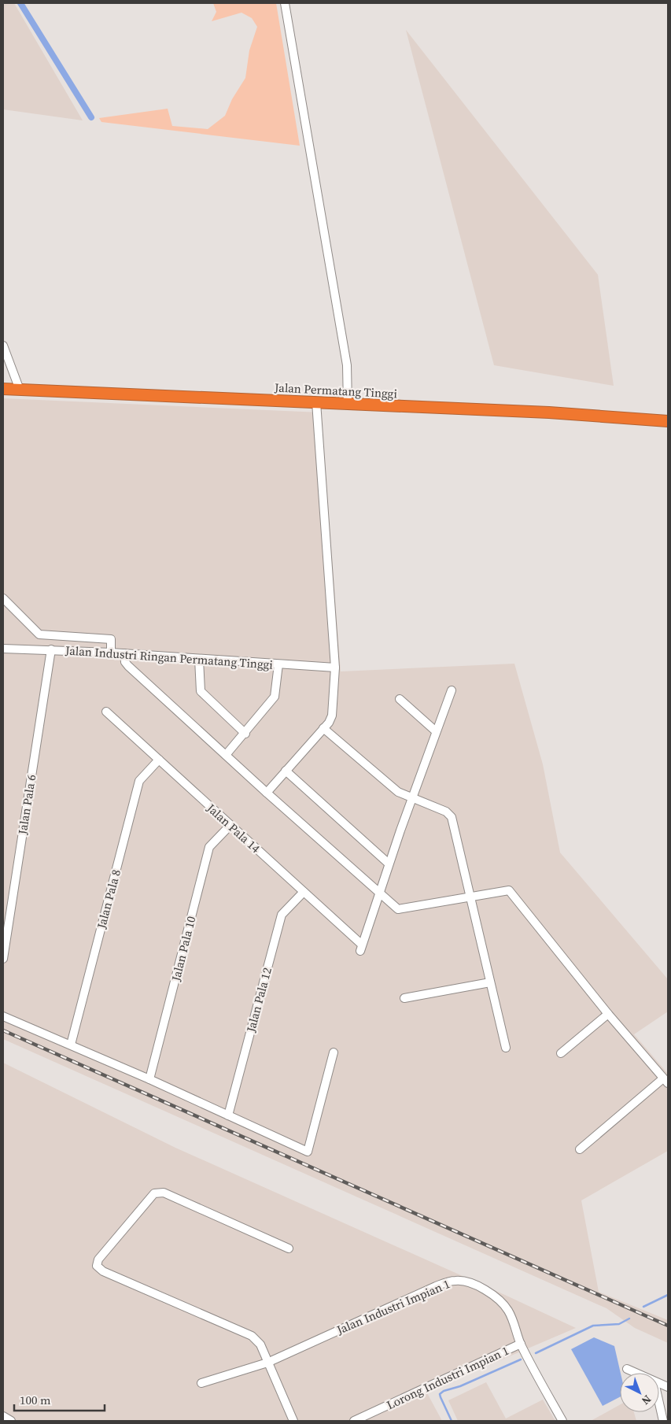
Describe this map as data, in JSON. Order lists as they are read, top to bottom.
{
  "streets": {
    "highway": ["Jalan Permatang Tinggi"],
    "street": [
      "Jalan Industri Ringan Permatang Tinggi",
      "Jalan Pala 6",
      "Jalan Pala 14",
      "Jalan Pala 8",
      "Jalan Pala 10",
      "Jalan Pala 12",
      "Jalan Industri Impian 1",
      "Lorong Industri Impian 1"
    ]
  },
  "crossings": [
    ["Jalan Industri Ringan Permatang Tinggi", "Jalan Pala 6"],
    ["Jalan Pala 14", "Jalan Pala 8"],
    ["Jalan Pala 14", "Jalan Pala 10"],
    ["Jalan Pala 14", "Jalan Pala 12"],
    ["Jalan Industri Impian 1", "Lorong Industri Impian 1"]
  ],
  "scale_bar": "100 m",
  "north": "bottom right"
}
